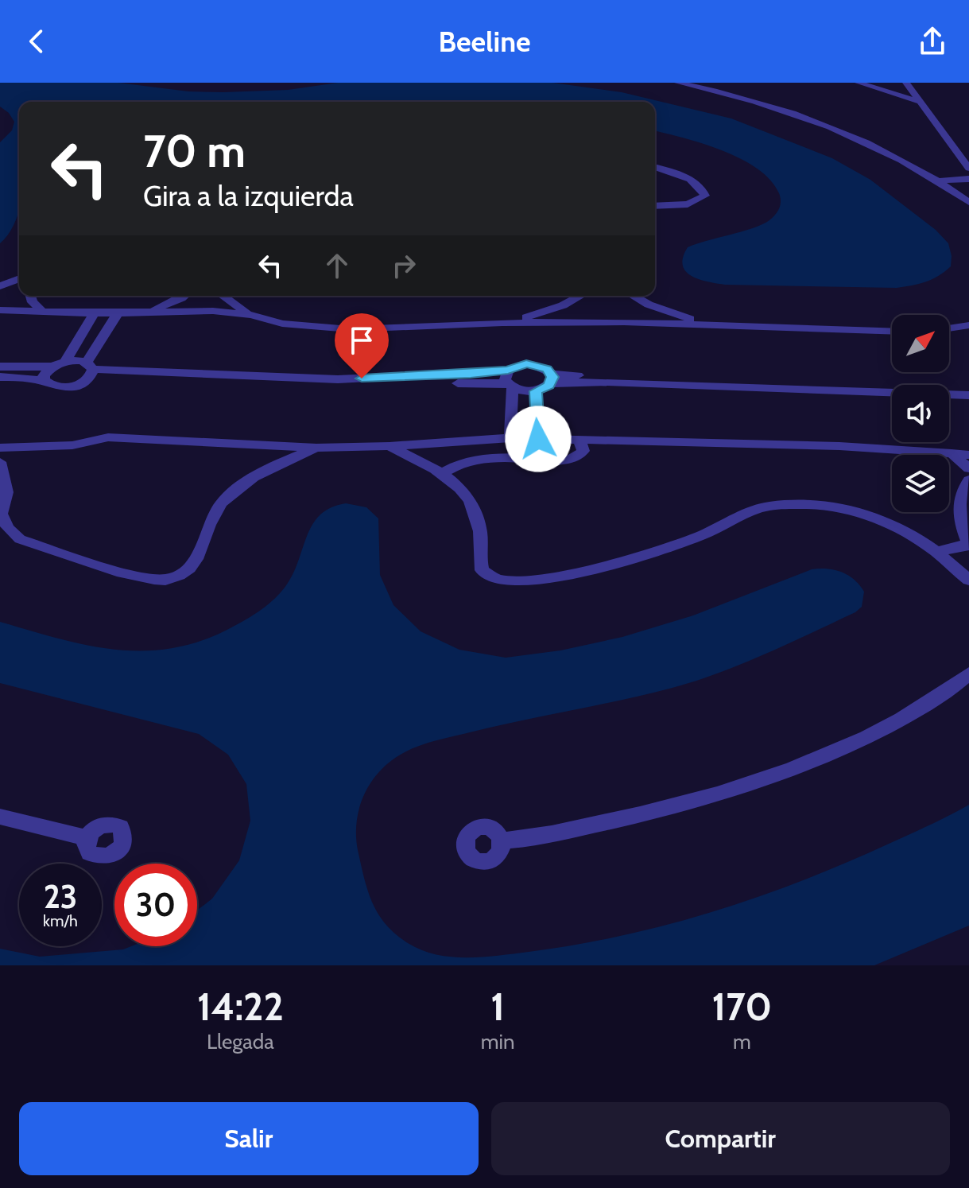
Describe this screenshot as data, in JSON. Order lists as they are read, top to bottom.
{
  "north": "top right",
  "page": {
    "header": "Beeline",
    "turn": ["70 m", "Gira a la izquierda"],
    "speed": "23 km/h",
    "limit": "30",
    "eta": [
      "14:22",
      "Llegada",
      "1",
      "min",
      "170",
      "m"
    ],
    "buttons": ["Salir", "Compartir"]
  }
}
